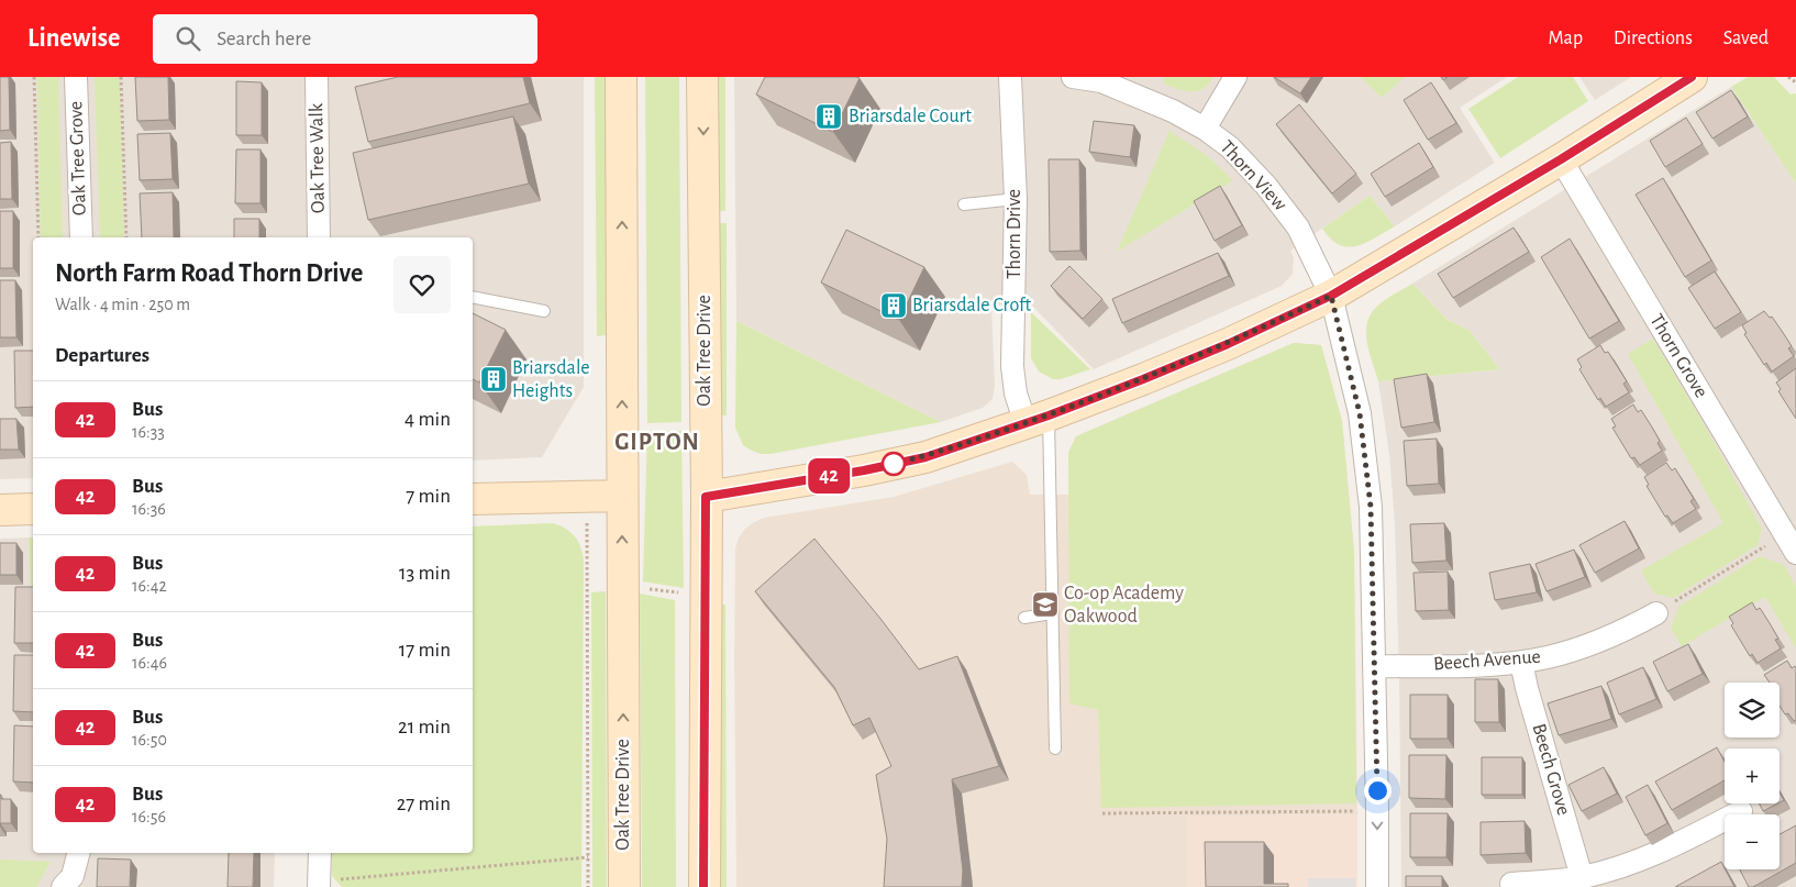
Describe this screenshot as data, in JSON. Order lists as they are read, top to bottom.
{
  "streets": {
    "street": [
      "Oak Tree Grove",
      "Oak Tree Walk",
      "Thorn View",
      "Thorn Drive",
      "Oak Tree Drive",
      "Thorn Grove",
      "Beech Avenue",
      "Beech Grove"
    ]
  },
  "crossings": [
    ["Thorn View", "Beech Avenue"],
    ["Beech Avenue", "Beech Grove"]
  ],
  "districts": ["GIPTON"],
  "places": {
    "building": ["Briarsdale Court", "Briarsdale Croft", "Briarsdale Heights"],
    "school or university": ["Co-op Academy Oakwood"]
  },
  "lines": ["bus line 42"],
  "page": {
    "header": "Linewise",
    "search": "Search here",
    "nav": ["Map", "Directions", "Saved"],
    "on_map": "42",
    "heading": [
      ["North Farm Road Thorn Drive", "Walk · 4 min · 250 m"],
      "Departures"
    ],
    "list": [
      {
        "mark": "42",
        "name": "Bus",
        "note": "16:33",
        "value": "4 min"
      },
      {
        "mark": "42",
        "name": "Bus",
        "note": "16:36",
        "value": "7 min"
      },
      {
        "mark": "42",
        "name": "Bus",
        "note": "16:42",
        "value": "13 min"
      },
      {
        "mark": "42",
        "name": "Bus",
        "note": "16:46",
        "value": "17 min"
      },
      {
        "mark": "42",
        "name": "Bus",
        "note": "16:50",
        "value": "21 min"
      },
      {
        "mark": "42",
        "name": "Bus",
        "note": "16:56",
        "value": "27 min"
      }
    ],
    "map_buttons": ["+", "−"]
  }
}
